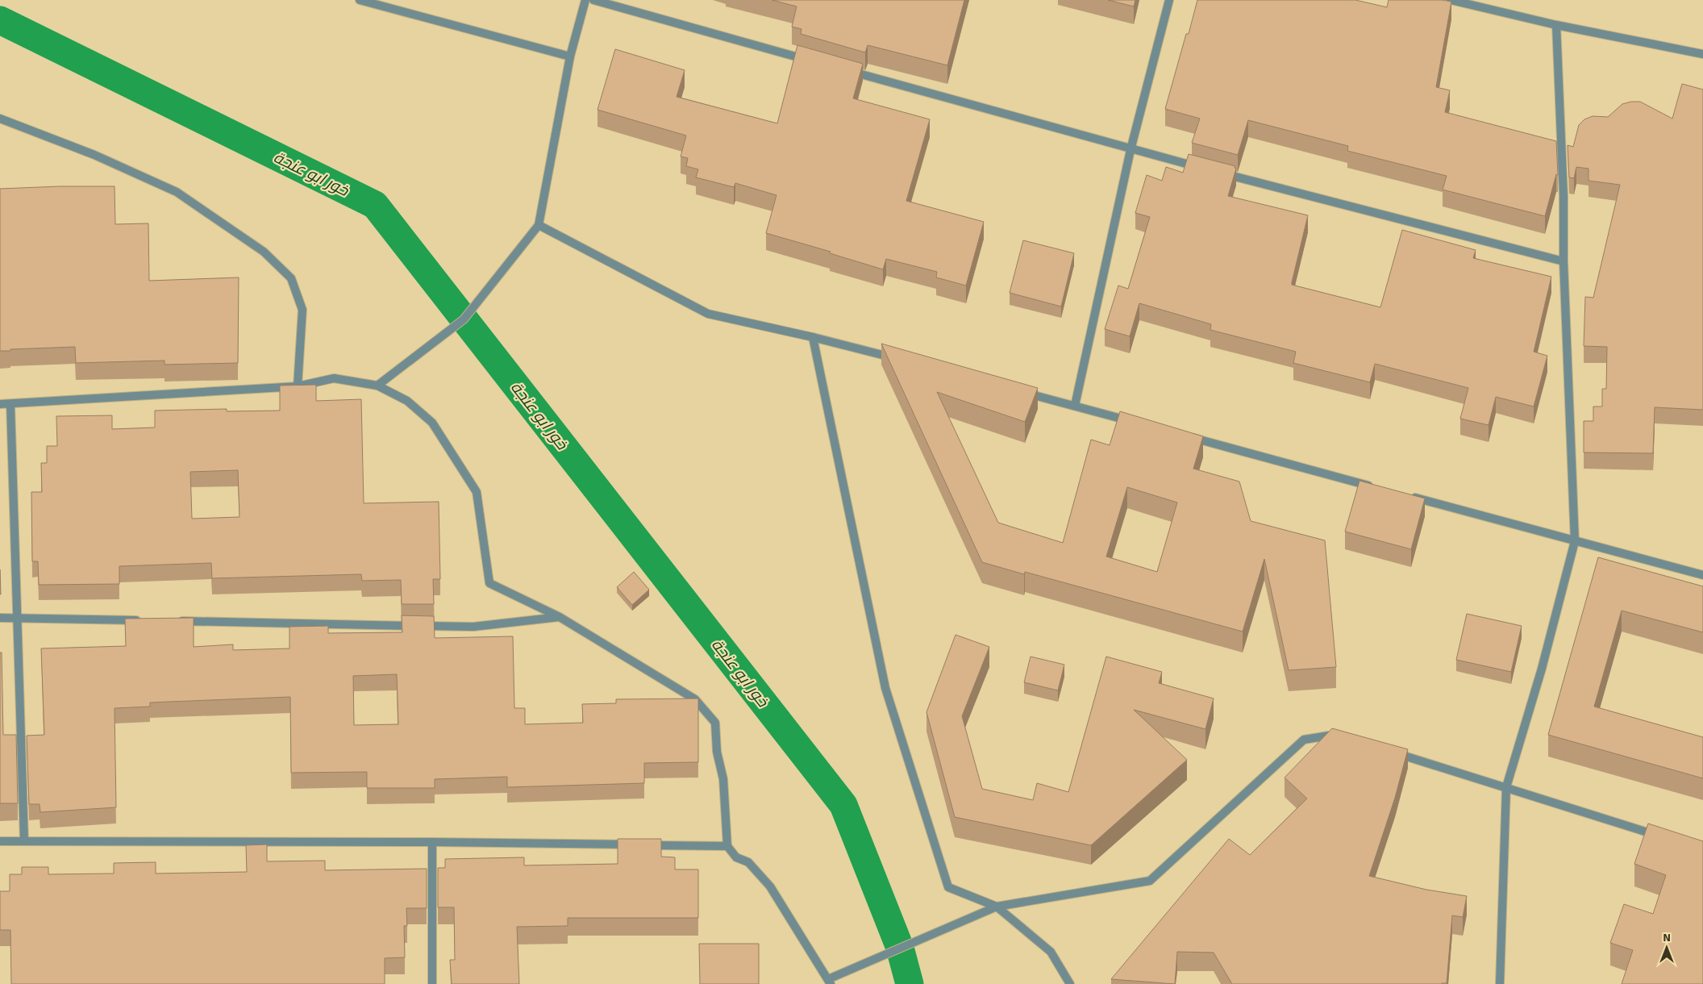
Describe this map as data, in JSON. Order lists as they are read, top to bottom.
{
  "water": ["خور ابو عنجة"],
  "north": "top"
}
